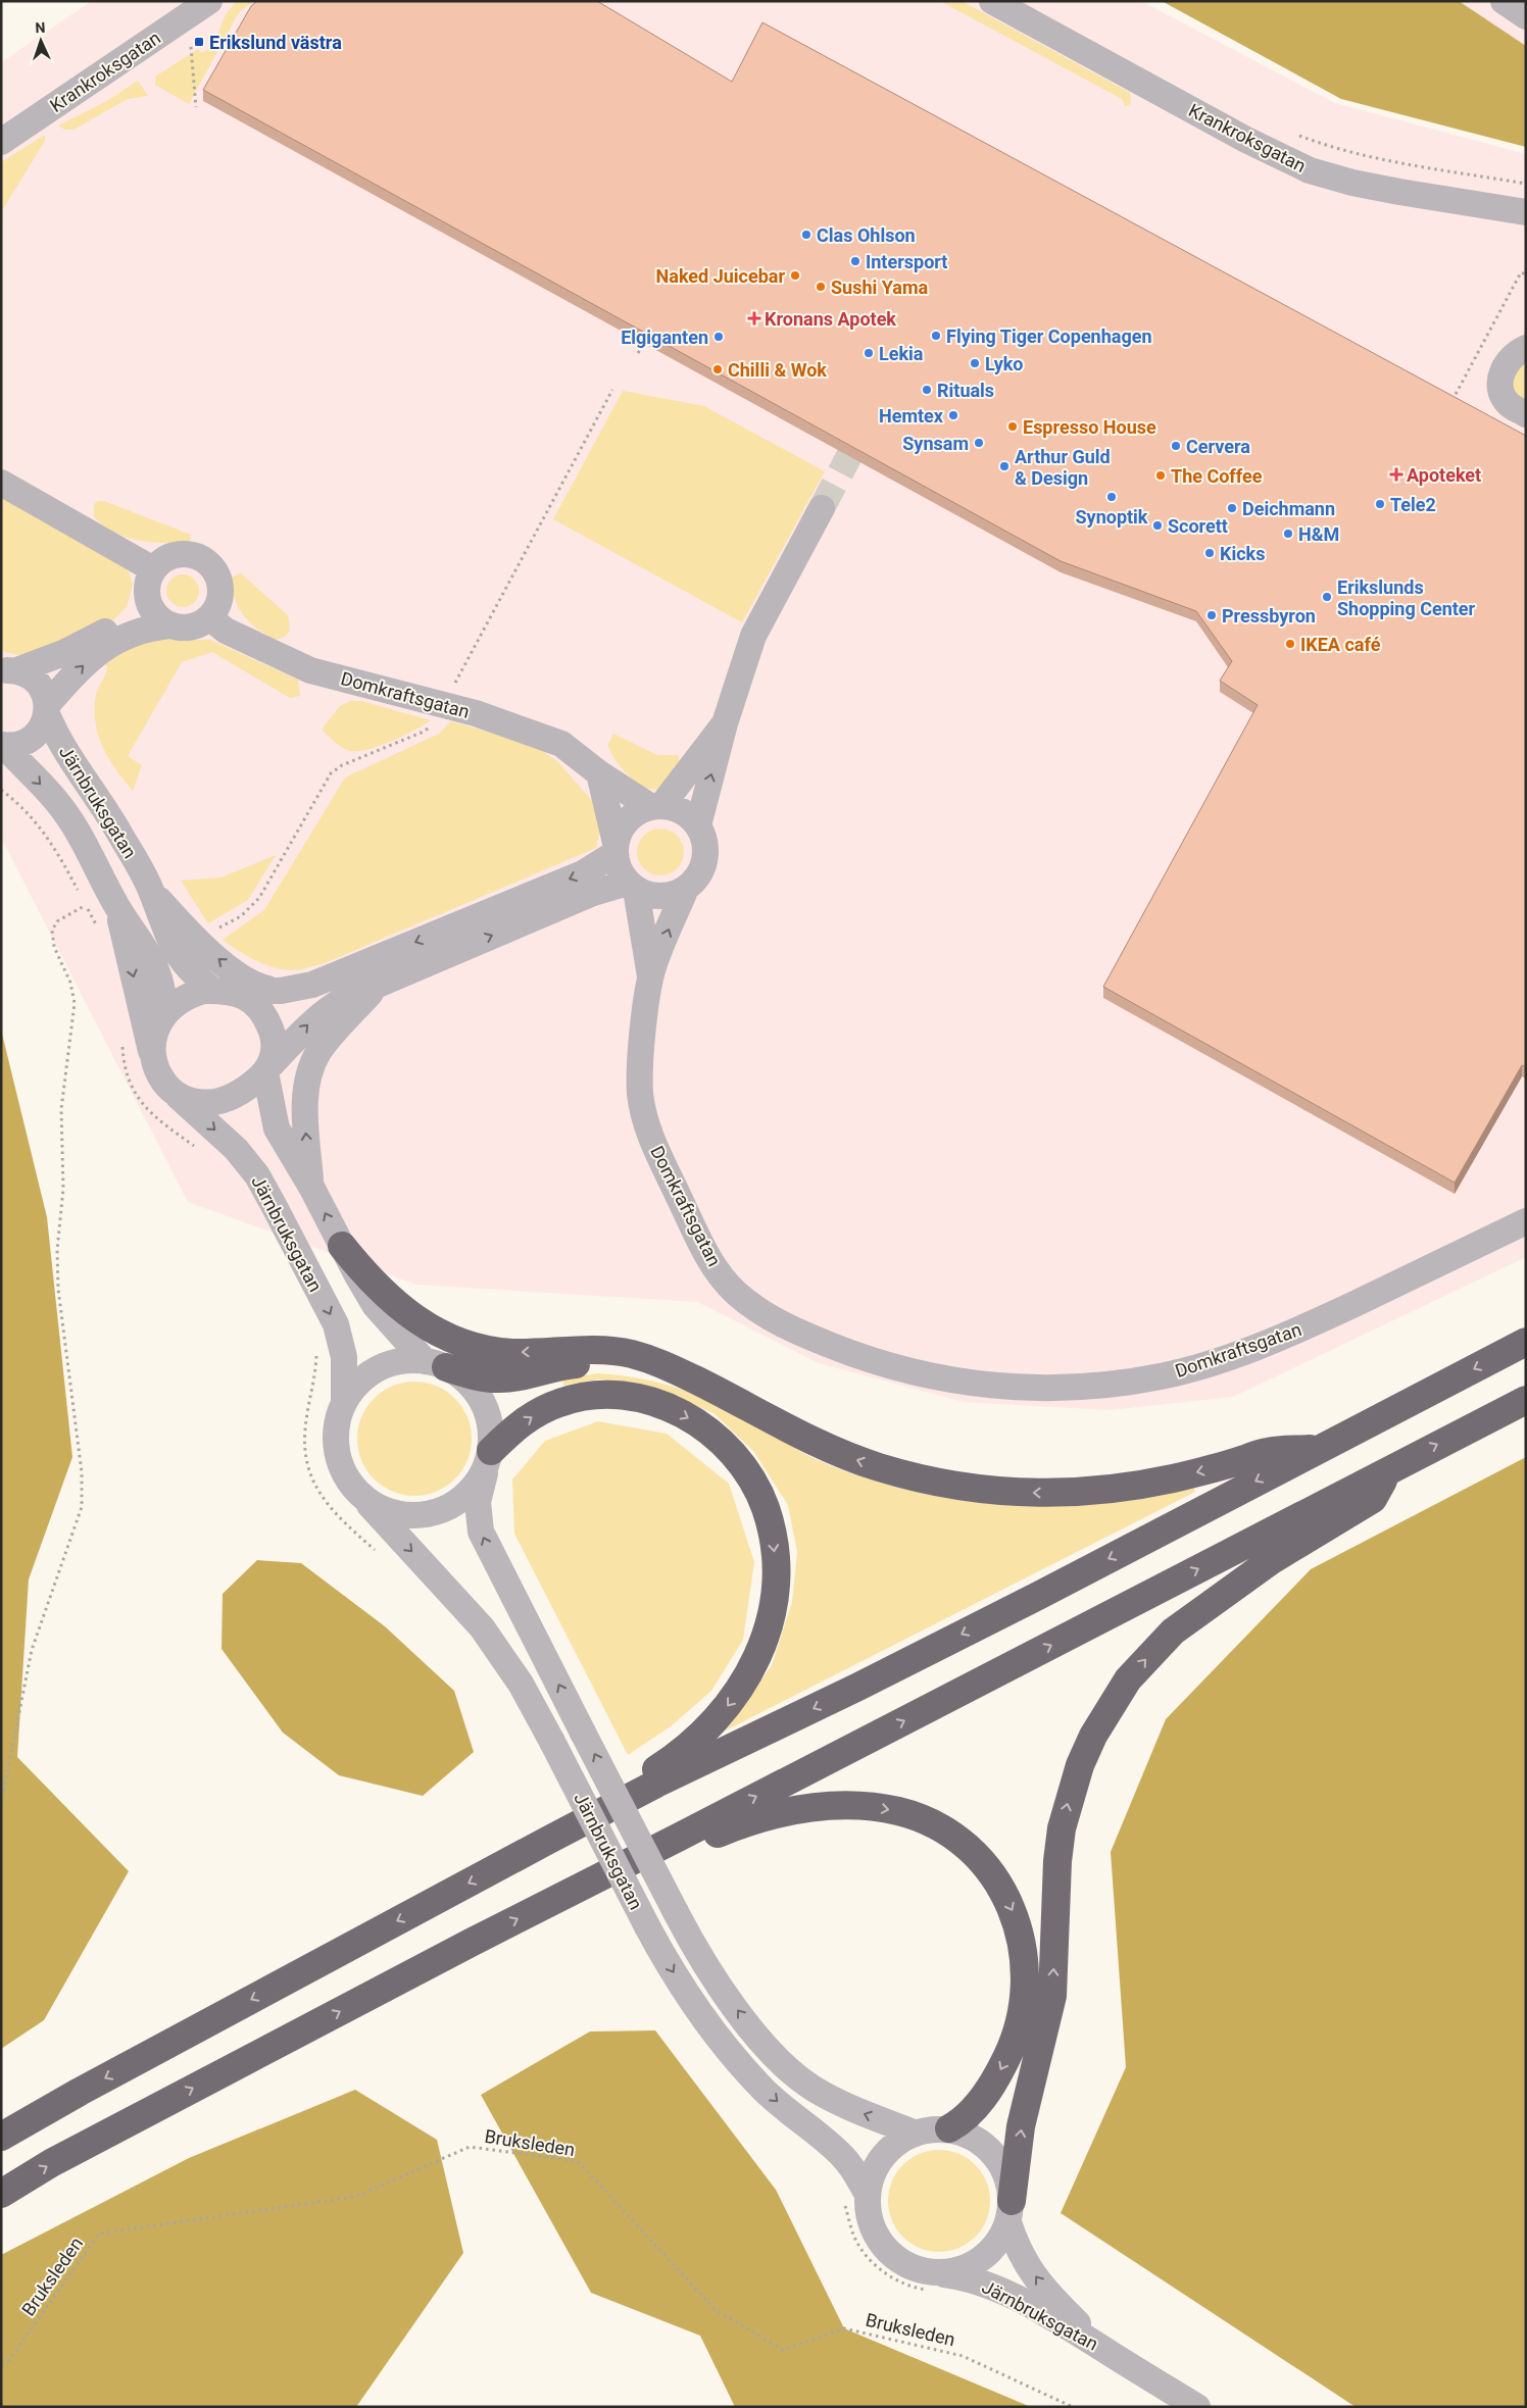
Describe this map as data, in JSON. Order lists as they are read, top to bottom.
{
  "streets": {
    "street": ["Krankroksgatan", "Domkraftsgatan", "Järnbruksgatan"],
    "path": ["Bruksleden"]
  },
  "places": {
    "transit": ["Erikslund västra"],
    "other": [
      "Clas Ohlson",
      "Intersport",
      "Naked Juicebar",
      "Sushi Yama",
      "Flying Tiger Copenhagen",
      "Elgiganten",
      "Lekia",
      "Lyko",
      "Chilli & Wok",
      "Rituals",
      "Hemtex",
      "Espresso House",
      "Synsam",
      "Cervera",
      "Arthur Guld & Design",
      "The Coffee",
      "Synoptik",
      "Tele2",
      "Deichmann",
      "Scorett",
      "H&M",
      "Kicks",
      "Erikslunds Shopping Center",
      "Pressbyron",
      "IKEA café"
    ],
    "health": ["Kronans Apotek", "Apoteket"]
  },
  "north": "top"
}
